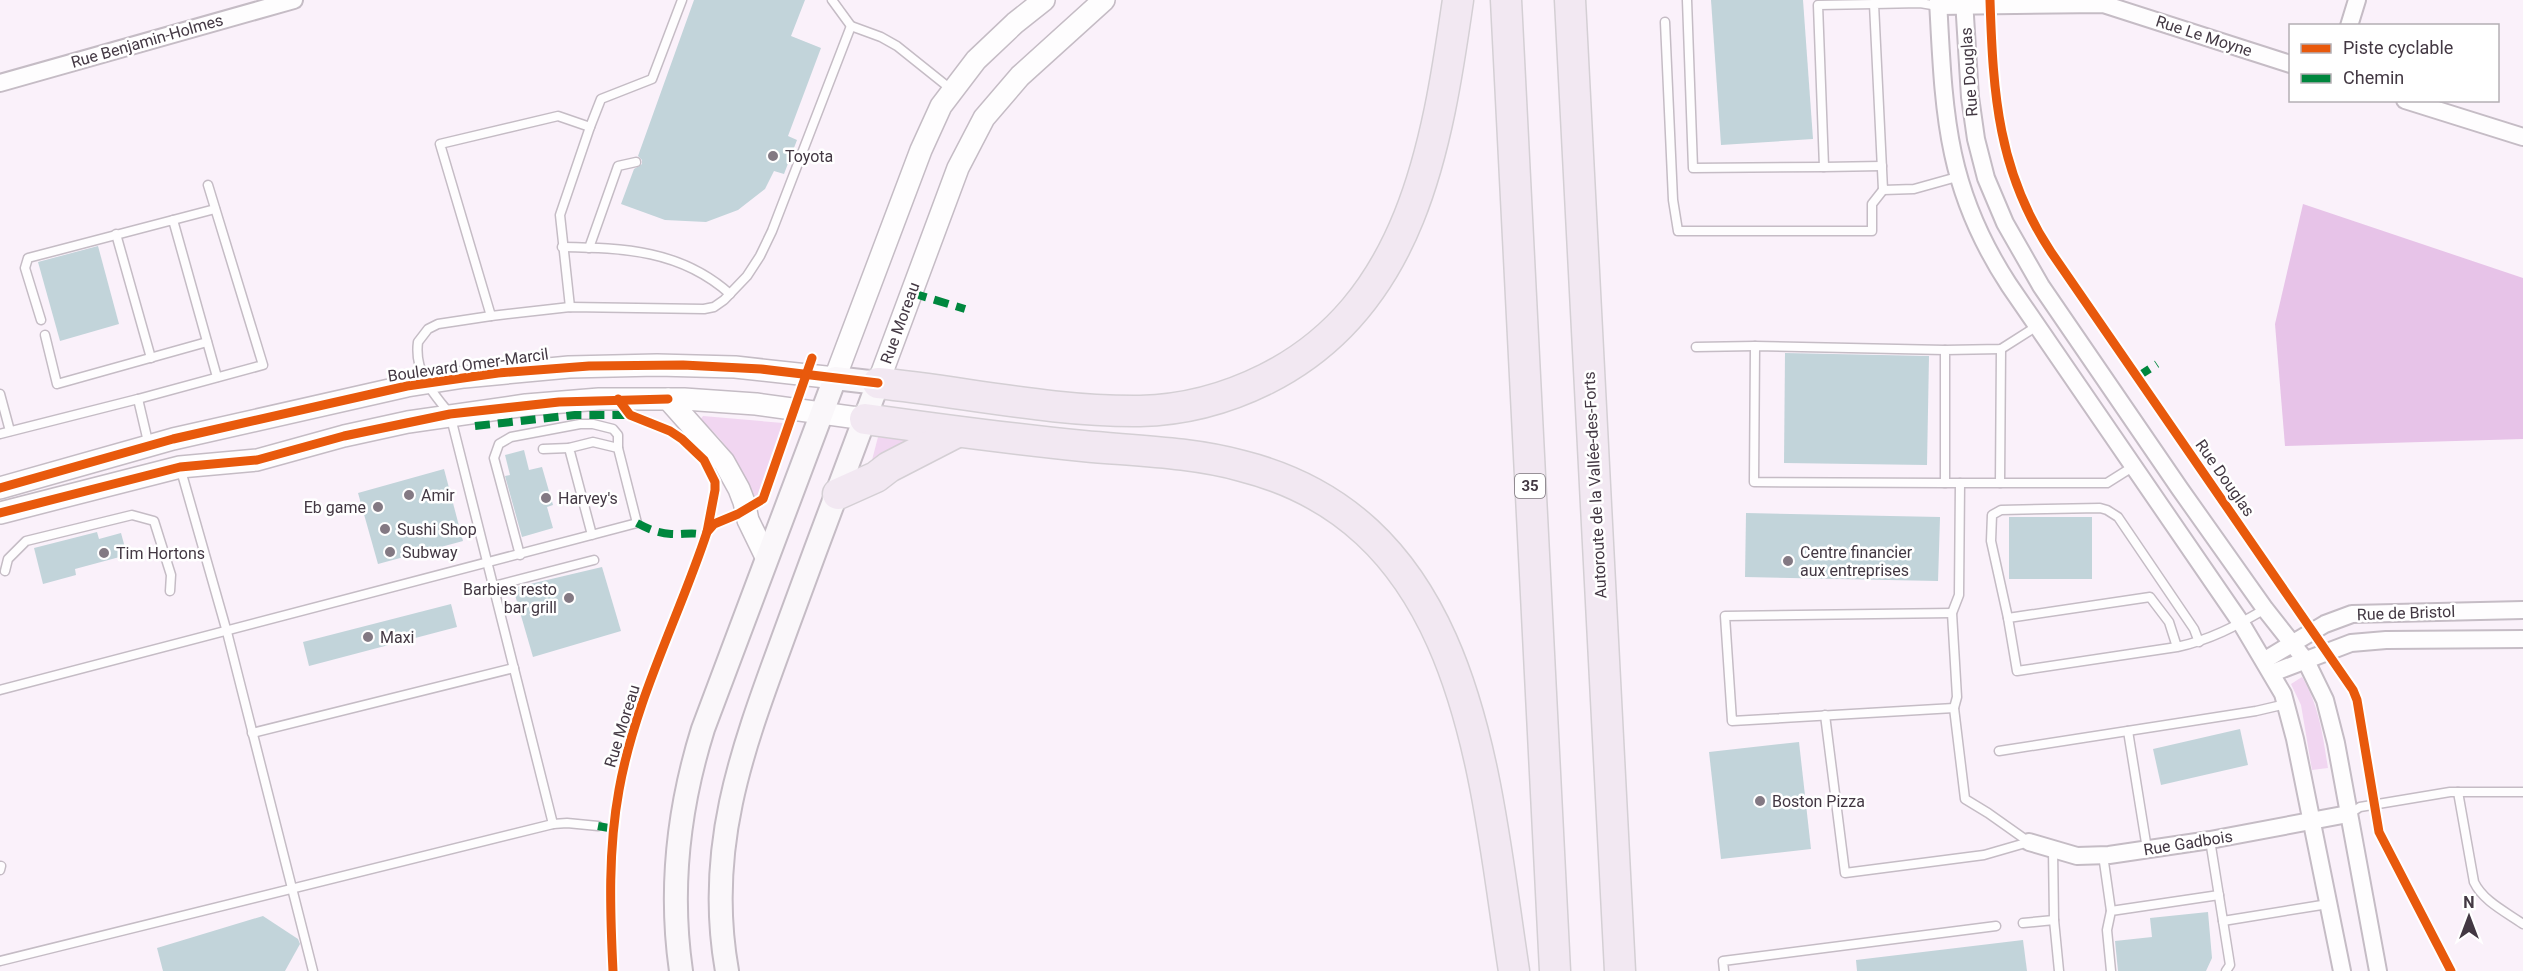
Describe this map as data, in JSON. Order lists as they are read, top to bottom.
{
  "streets": {
    "highway": ["Autoroute de la Vallée-des-Forts", "35"],
    "main road": ["Rue Moreau", "Boulevard Omer-Marcil"],
    "street": [
      "Rue Le Moyne",
      "Rue Benjamin-Holmes",
      "Rue Douglas",
      "Rue de Bristol",
      "Rue Gadbois"
    ]
  },
  "crossings": [
    ["Rue Le Moyne", "Rue Douglas"],
    ["Rue Douglas", "Rue de Bristol"],
    ["Rue Douglas", "Rue Gadbois"],
    ["Rue Moreau", "Boulevard Omer-Marcil"]
  ],
  "places": [
    "Toyota",
    "Amir",
    "Harvey's",
    "Eb game",
    "Sushi Shop",
    "Subway",
    "Tim Hortons",
    "Centre financier aux entreprises",
    "Barbies resto bar grill",
    "Maxi",
    "Boston Pizza"
  ],
  "legend": ["Piste cyclable", "Chemin"],
  "north": "top"
}
